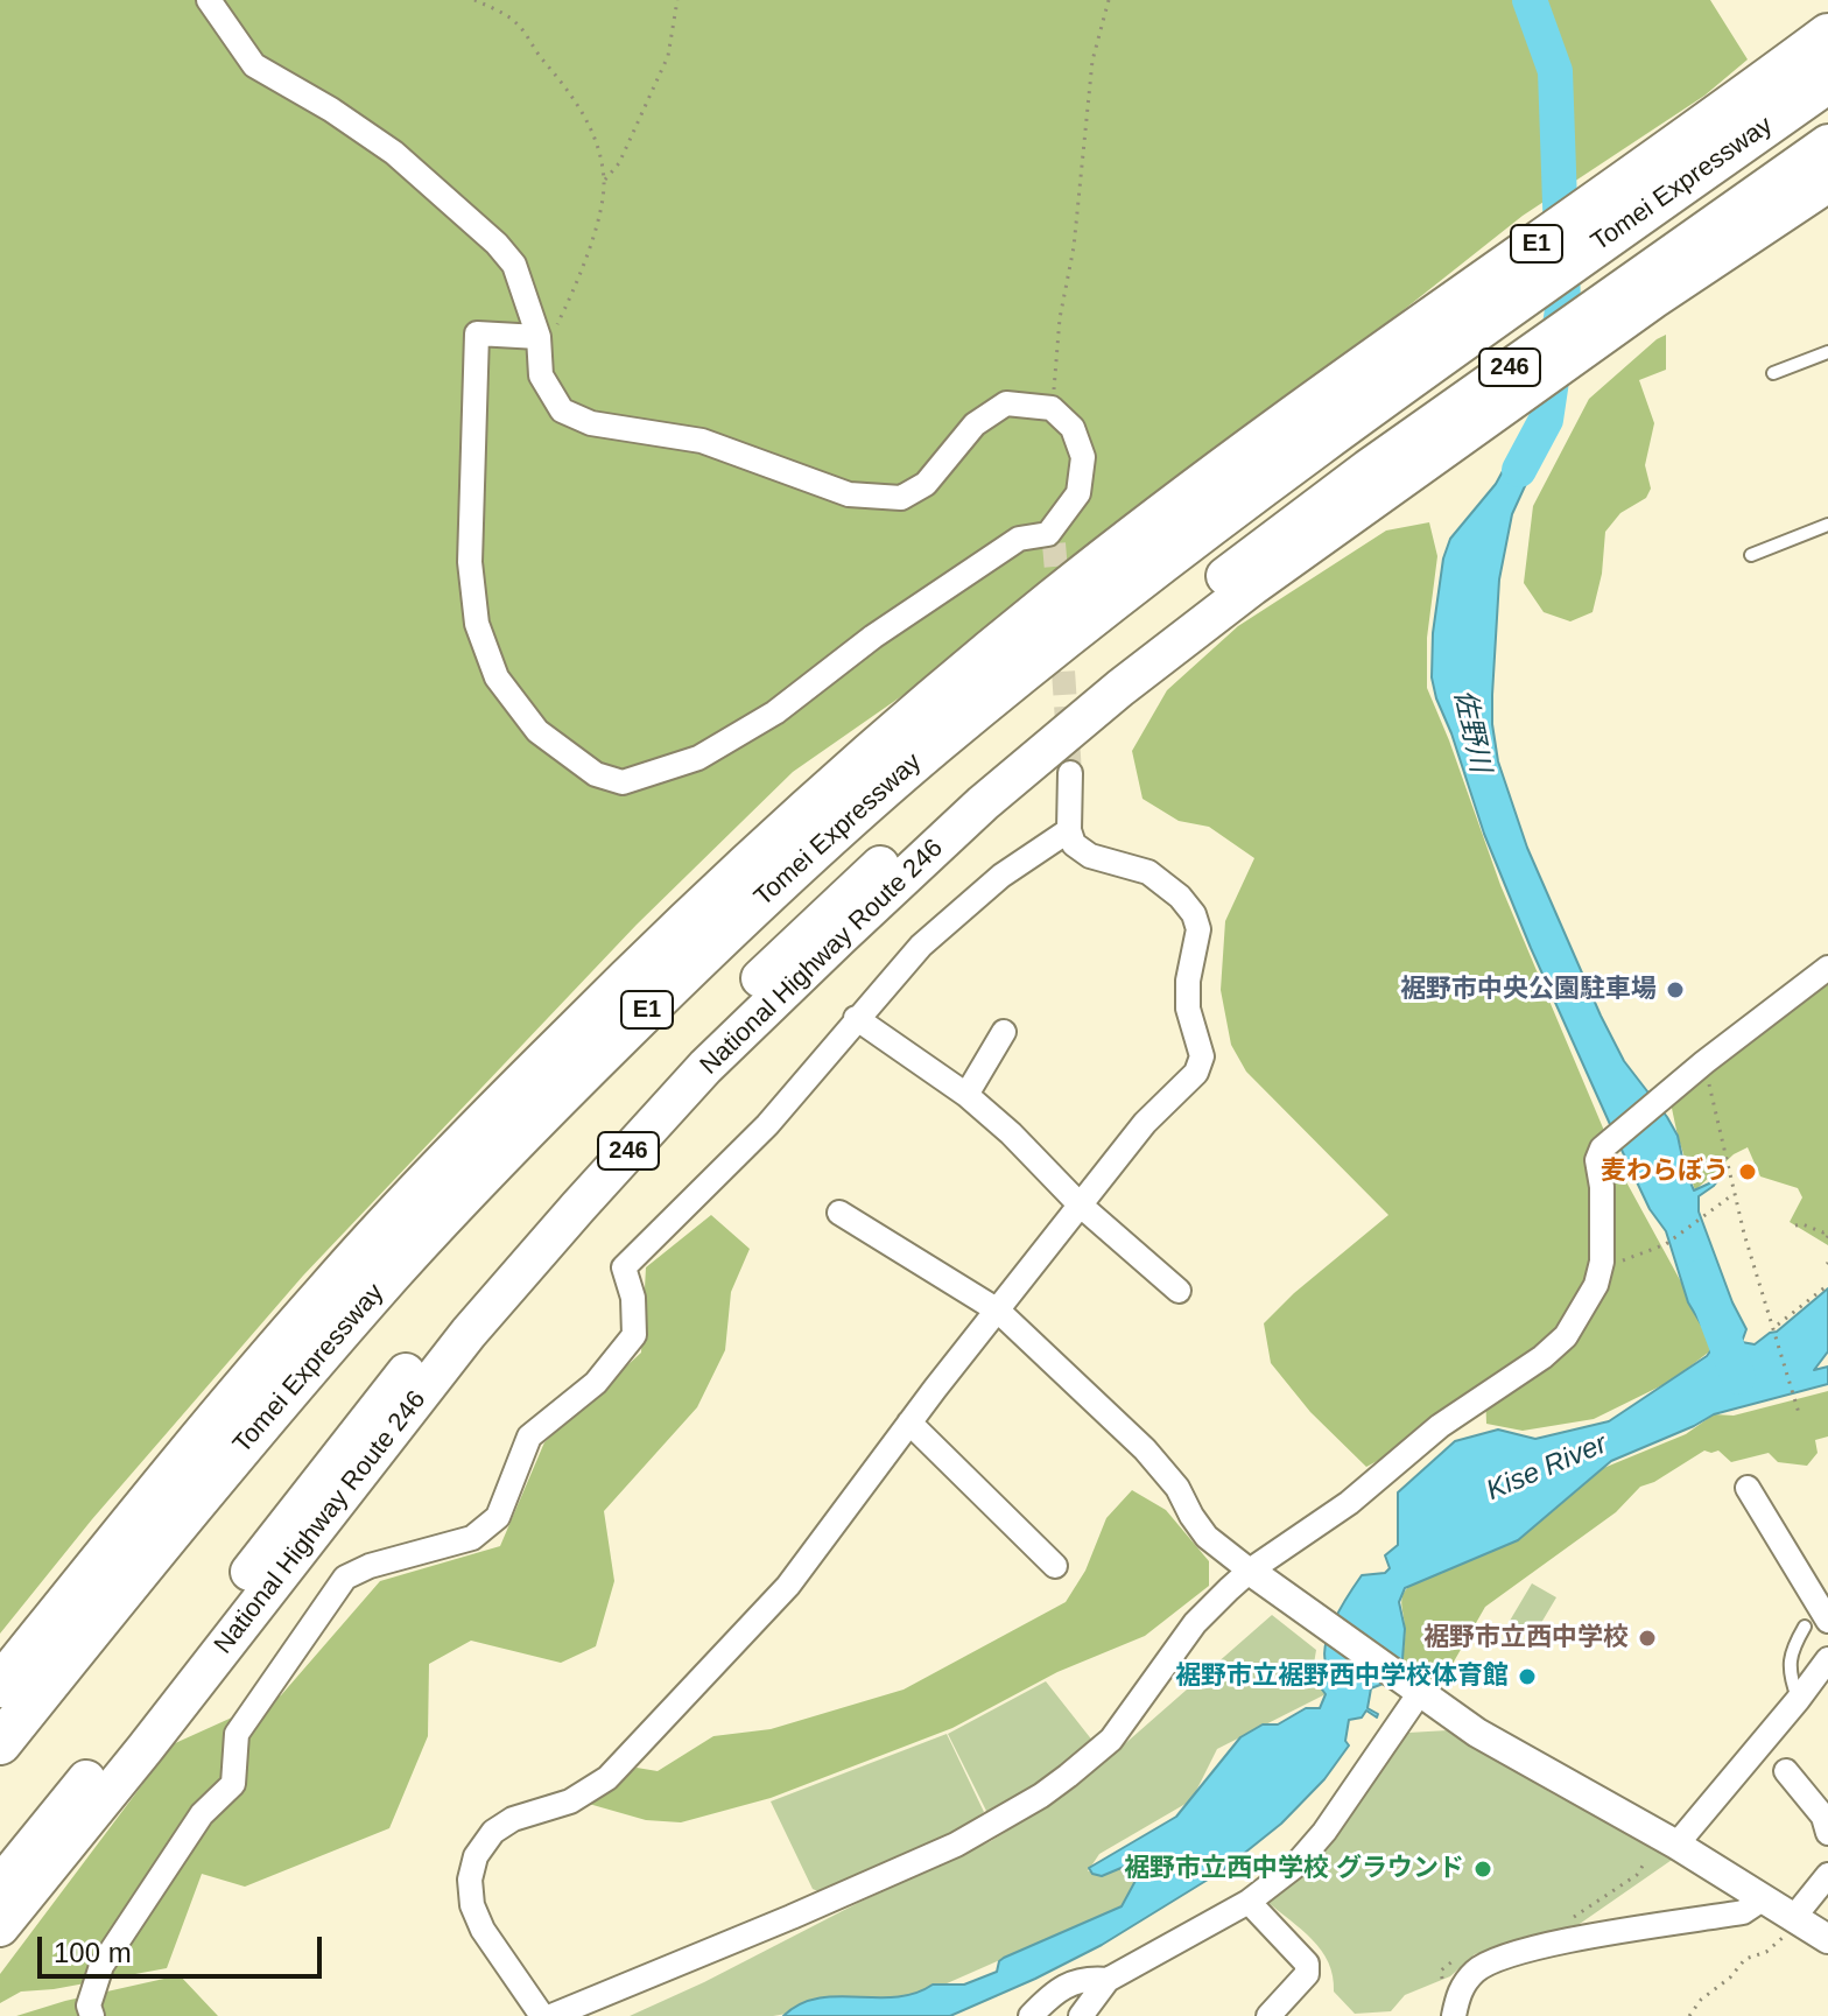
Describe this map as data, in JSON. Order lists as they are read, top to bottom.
{
  "streets": {
    "highway": [
      "Tomei Expressway",
      "E1",
      "246",
      "National Highway Route 246"
    ]
  },
  "water": ["佐野川", "Kise River"],
  "places": [
    "裾野市中央公園駐車場",
    "麦わらぼう",
    "裾野市立西中学校",
    "裾野市立裾野西中学校体育館",
    "裾野市立西中学校 グラウンド"
  ],
  "scale_bar": "100 m"
}
